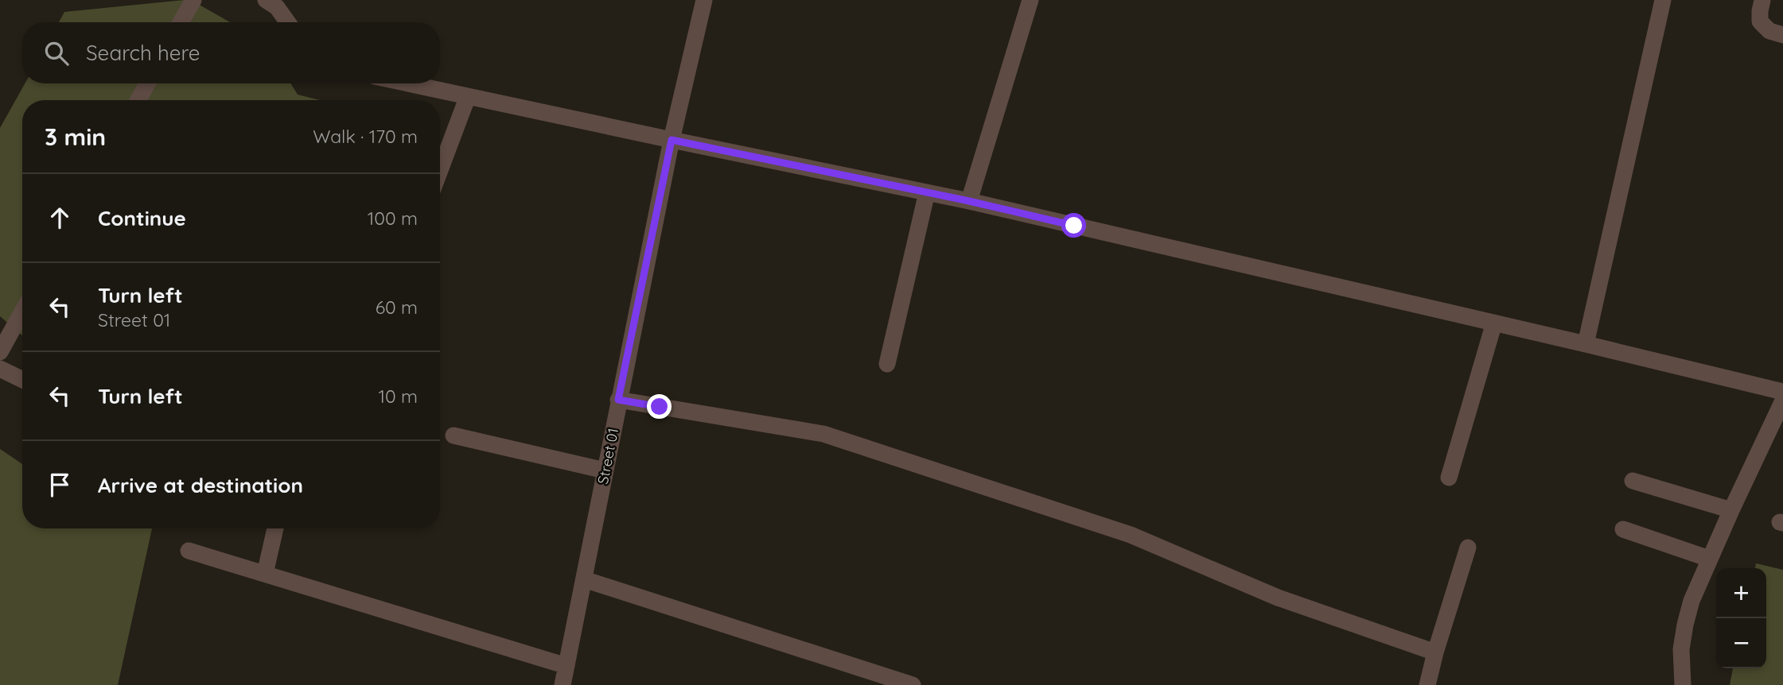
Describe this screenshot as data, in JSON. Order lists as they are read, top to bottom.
{
  "streets": {
    "street": ["Street 01"]
  },
  "page": {
    "search": "Search here",
    "heading": ["3 min", "Walk · 170 m"],
    "list": [
      ["Continue", "100 m"],
      ["Turn left", "Street 01", "60 m"],
      ["Turn left", "10 m"],
      "Arrive at destination"
    ],
    "map_buttons": ["+", "−"]
  }
}
